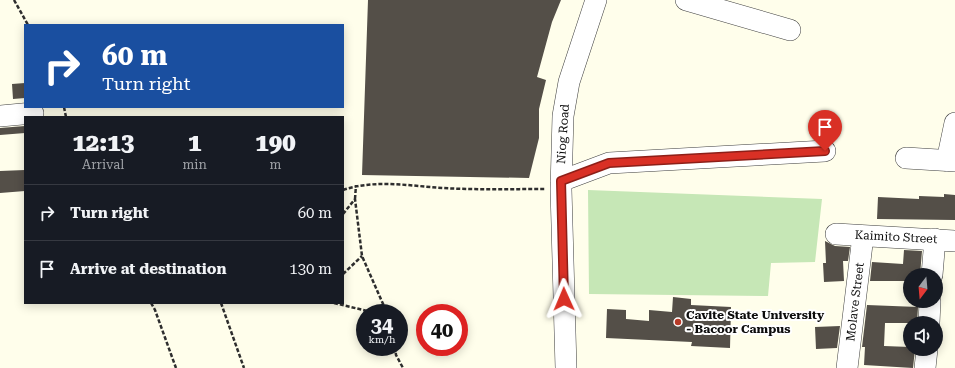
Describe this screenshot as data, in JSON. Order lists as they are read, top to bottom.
{
  "streets": {
    "street": ["Niog Road", "Kaimito Street", "Molave Street"]
  },
  "crossings": [
    ["Kaimito Street", "Molave Street"]
  ],
  "places": ["Cavite State University - Bacoor Campus"],
  "north": "bottom",
  "page": {
    "turn": ["60 m", "Turn right"],
    "eta": [
      "12:13",
      "Arrival",
      "1",
      "min",
      "190",
      "m"
    ],
    "list": [
      {
        "name": "Turn right",
        "value": "60 m"
      },
      {
        "name": "Arrive at destination",
        "value": "130 m"
      }
    ],
    "speed": "34 km/h",
    "limit": "40"
  }
}
